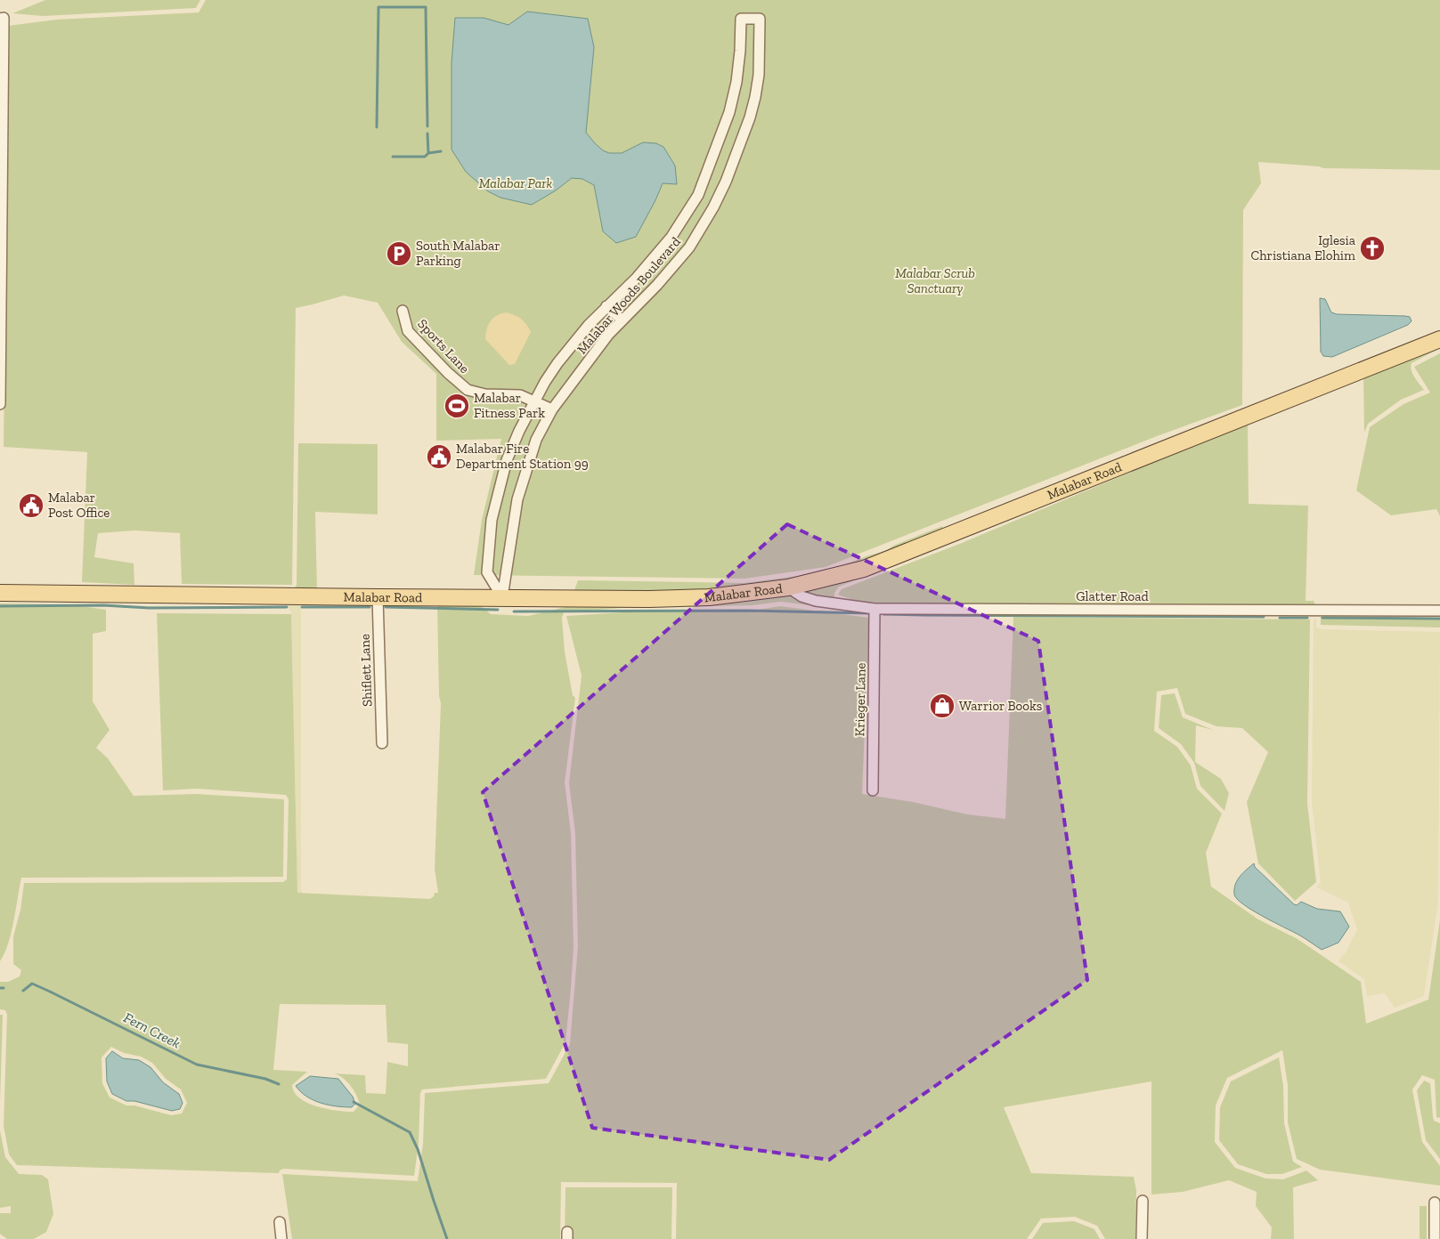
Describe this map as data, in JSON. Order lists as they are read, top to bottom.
{
  "streets": {
    "main road": ["Malabar Road"],
    "street": [
      "Malabar Woods Boulevard",
      "Sports Lane",
      "Glatter Road",
      "Shiflett Lane",
      "Krieger Lane"
    ]
  },
  "crossings": [
    ["Malabar Woods Boulevard", "Sports Lane"],
    ["Malabar Woods Boulevard", "Malabar Road"],
    ["Malabar Road", "Glatter Road"],
    ["Malabar Road", "Shiflett Lane"],
    ["Glatter Road", "Krieger Lane"]
  ],
  "water": ["Fern Creek"],
  "parks": ["Malabar Park", "Malabar Scrub Sanctuary"],
  "places": {
    "church": ["Iglesia Christiana Elohim"],
    "parking": ["South Malabar Parking"],
    "sports": ["Malabar Fitness Park"],
    "public building": ["Malabar Fire Department Station 99", "Malabar Post Office"],
    "shop": ["Warrior Books"]
  }
}
